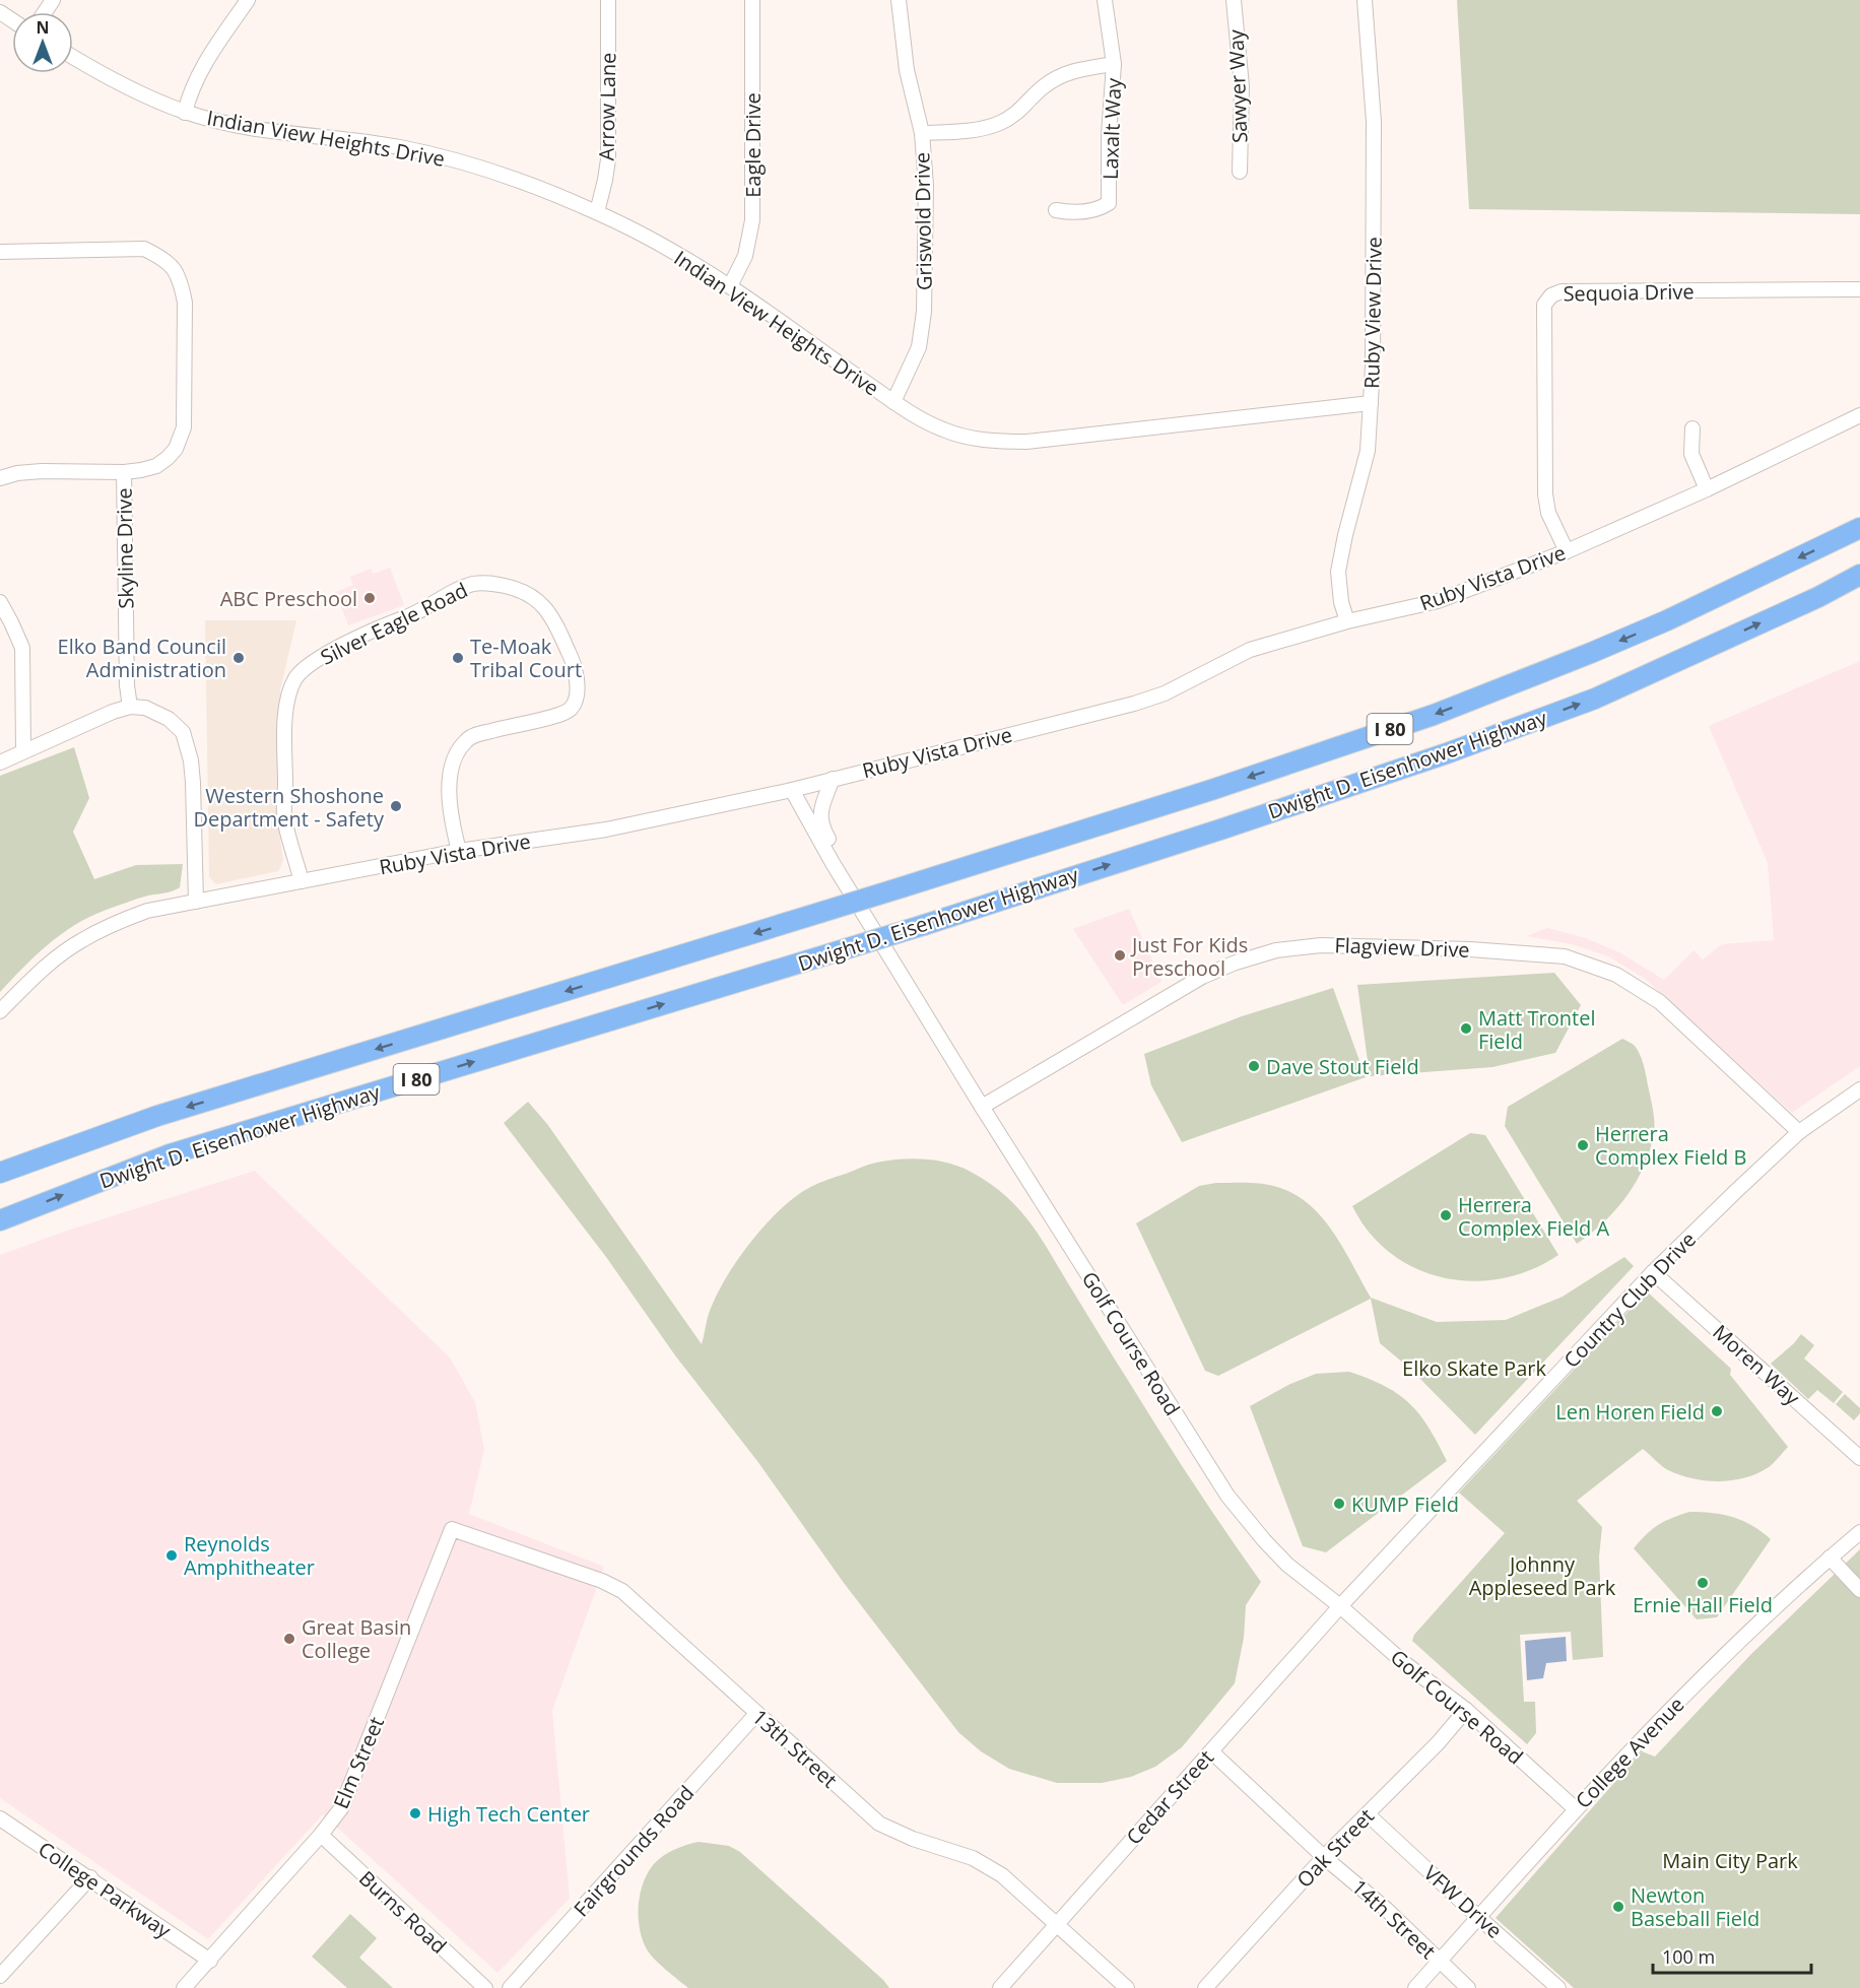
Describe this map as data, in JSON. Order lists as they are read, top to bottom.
{
  "streets": {
    "highway": ["I 80", "Dwight D. Eisenhower Highway"],
    "street": [
      "Sawyer Way",
      "Arrow Lane",
      "Laxalt Way",
      "Indian View Heights Drive",
      "Eagle Drive",
      "Griswold Drive",
      "Sequoia Drive",
      "Ruby View Drive",
      "Skyline Drive",
      "Ruby Vista Drive",
      "Silver Eagle Road",
      "Flagview Drive",
      "Country Club Drive",
      "Golf Course Road",
      "Moren Way",
      "13th Street",
      "College Avenue",
      "Elm Street",
      "Cedar Street",
      "Oak Street",
      "Fairgrounds Road",
      "College Parkway",
      "VFW Drive",
      "Burns Road",
      "14th Street"
    ]
  },
  "crossings": [
    ["Arrow Lane", "Indian View Heights Drive"],
    ["Indian View Heights Drive", "Eagle Drive"],
    ["Indian View Heights Drive", "Griswold Drive"],
    ["Indian View Heights Drive", "Ruby View Drive"],
    ["Sequoia Drive", "Ruby Vista Drive"],
    ["Ruby View Drive", "Ruby Vista Drive"],
    ["Ruby Vista Drive", "Silver Eagle Road"],
    ["Ruby Vista Drive", "Golf Course Road"],
    ["Flagview Drive", "Country Club Drive"],
    ["Flagview Drive", "Golf Course Road"],
    ["Country Club Drive", "Golf Course Road"],
    ["Country Club Drive", "Moren Way"],
    ["Country Club Drive", "Cedar Street"],
    ["Golf Course Road", "College Avenue"],
    ["Golf Course Road", "Cedar Street"],
    ["Golf Course Road", "Oak Street"],
    ["13th Street", "Elm Street"],
    ["13th Street", "Cedar Street"],
    ["13th Street", "Fairgrounds Road"],
    ["College Avenue", "VFW Drive"],
    ["College Avenue", "14th Street"],
    ["Elm Street", "College Parkway"],
    ["Elm Street", "Burns Road"],
    ["Cedar Street", "14th Street"],
    ["Oak Street", "VFW Drive"],
    ["Oak Street", "14th Street"]
  ],
  "parks": ["Elko Skate Park", "Johnny Appleseed Park", "Main City Park"],
  "places": [
    "ABC Preschool",
    "Elko Band Council Administration",
    "Te-Moak Tribal Court",
    "Western Shoshone Department - Safety",
    "Just For Kids Preschool",
    "Matt Trontel Field",
    "Dave Stout Field",
    "Herrera Complex Field B",
    "Herrera Complex Field A",
    "Len Horen Field",
    "KUMP Field",
    "Reynolds Amphitheater",
    "Ernie Hall Field",
    "Great Basin College",
    "High Tech Center",
    "Newton Baseball Field"
  ],
  "scale_bar": "100 m",
  "north": "top"
}
